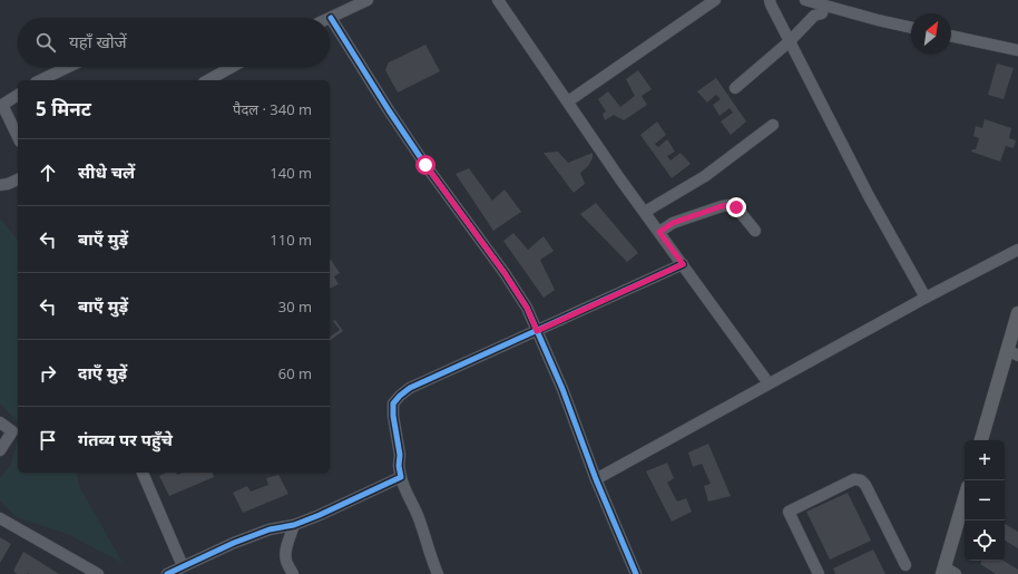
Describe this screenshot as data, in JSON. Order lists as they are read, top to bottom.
{
  "north": "top right",
  "page": {
    "search": "यहाँ खोजें",
    "heading": ["5 मिनट", "पैदल · 340 m"],
    "list": [
      ["सीधे चलें", "140 m"],
      ["बाएँ मुड़ें", "110 m"],
      ["बाएँ मुड़ें", "30 m"],
      ["दाएँ मुड़ें", "60 m"],
      "गंतव्य पर पहुँचे"
    ],
    "map_buttons": ["+", "−"]
  }
}
